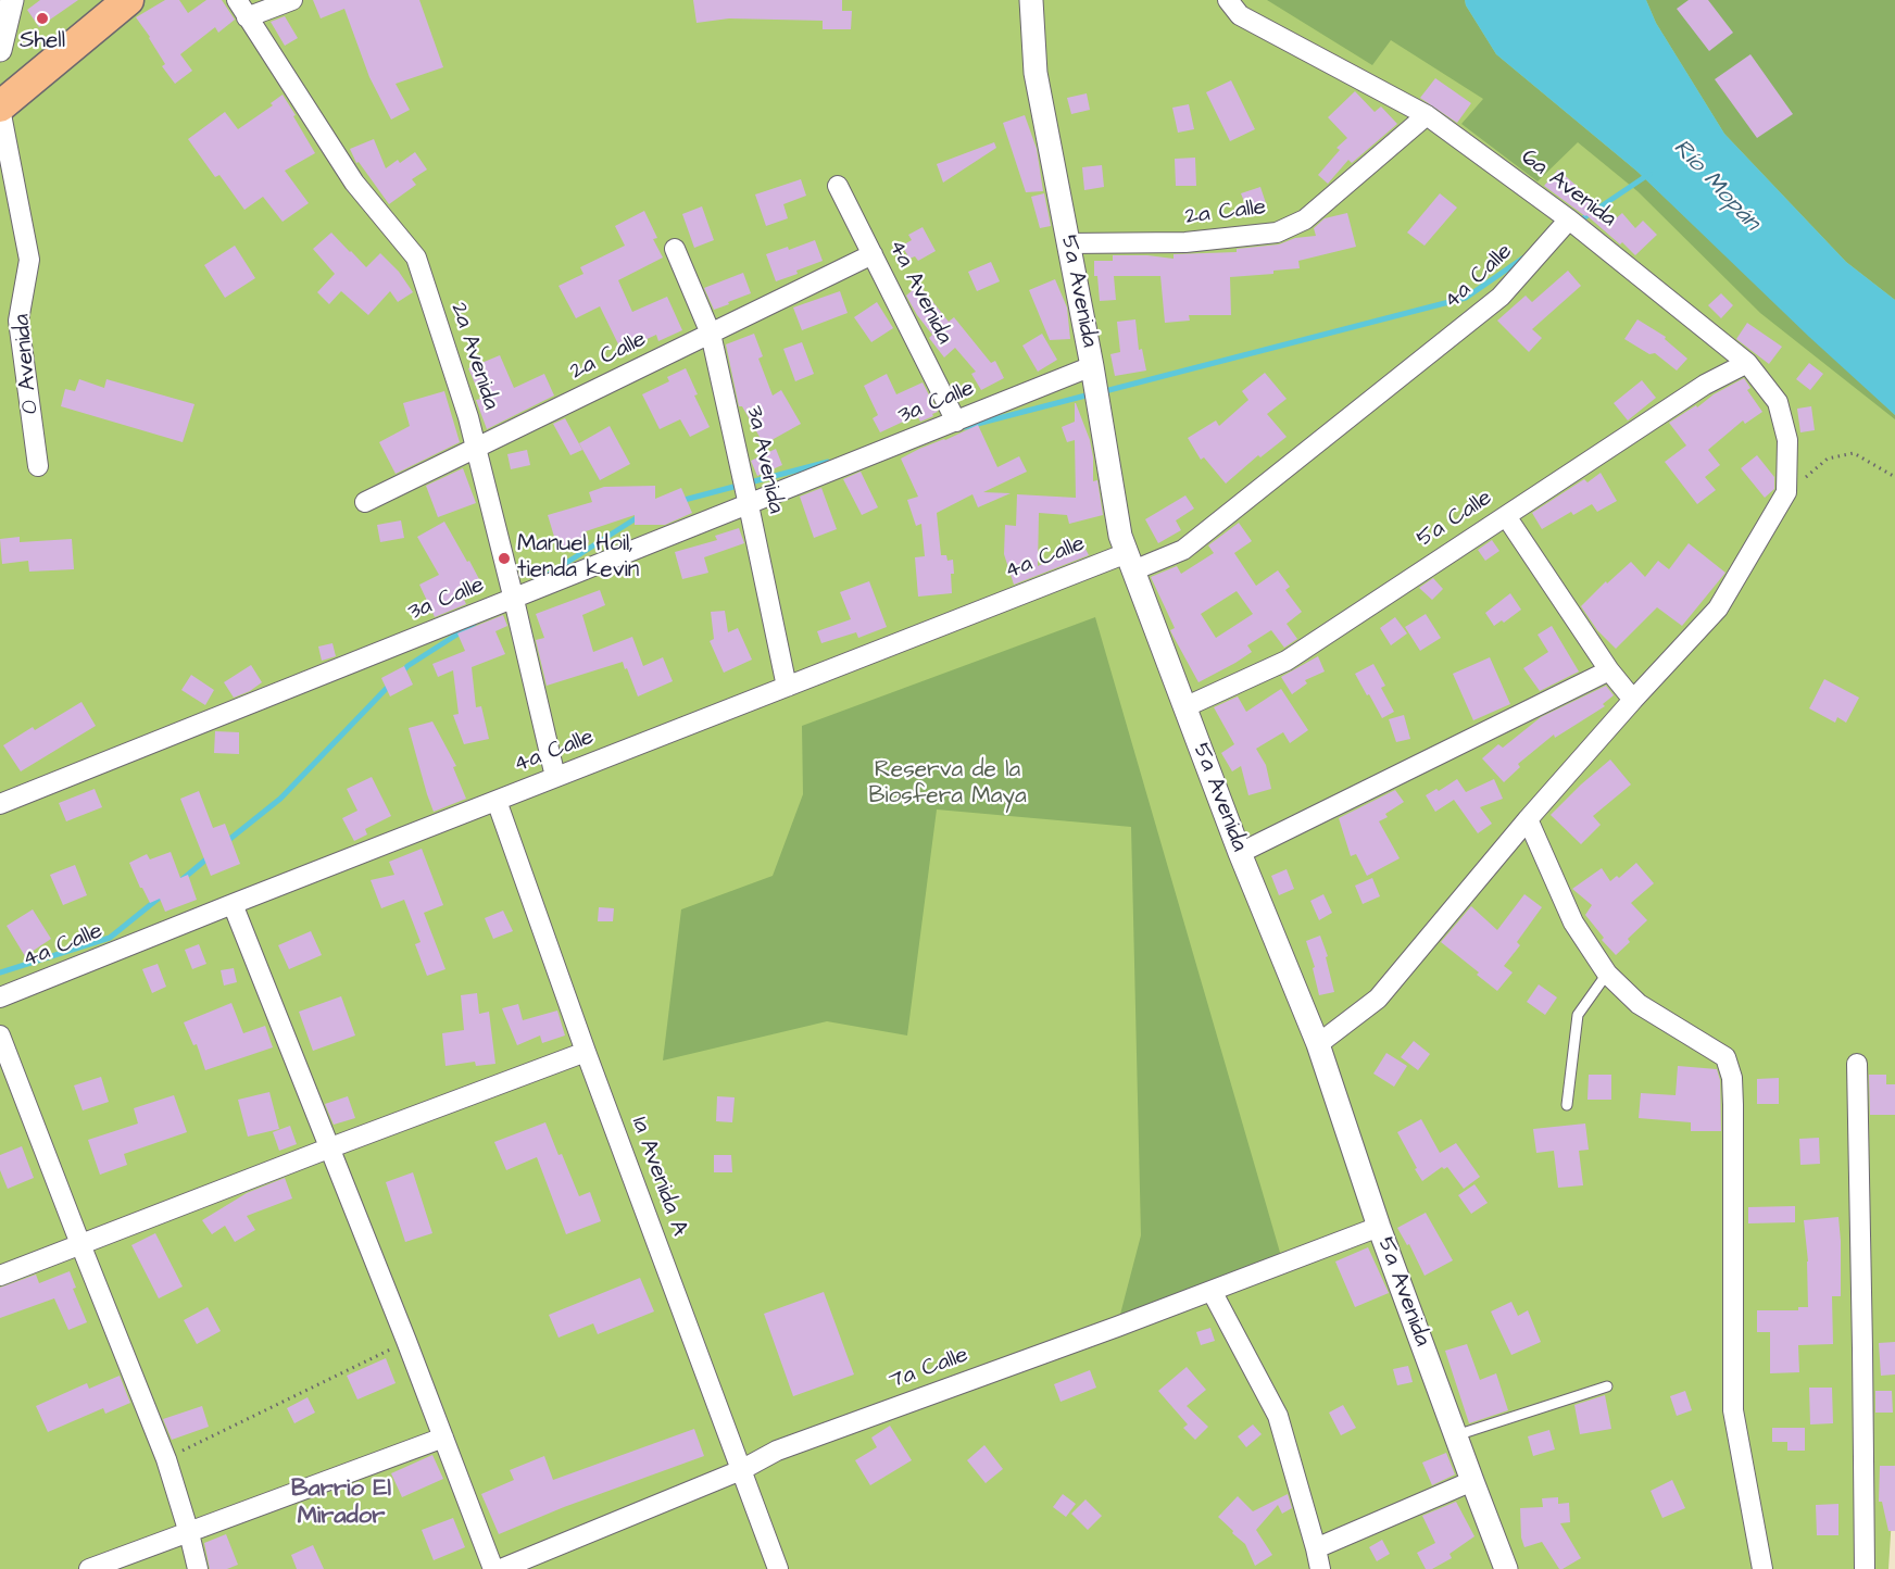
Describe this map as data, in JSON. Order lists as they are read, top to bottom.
{
  "streets": {
    "street": [
      "6a Avenida",
      "2a Calle",
      "4a Calle",
      "5a Avenida",
      "4a Avenida",
      "2a Avenida",
      "0 Avenida",
      "3a Calle",
      "3a Avenida",
      "5a Calle",
      "1a Avenida A",
      "7a Calle"
    ]
  },
  "crossings": [
    ["6a Avenida", "2a Calle"],
    ["6a Avenida", "4a Calle"],
    ["6a Avenida", "5a Calle"],
    ["2a Calle", "5a Avenida"],
    ["2a Calle", "4a Avenida"],
    ["2a Calle", "2a Avenida"],
    ["2a Calle", "3a Avenida"],
    ["4a Calle", "5a Avenida"],
    ["4a Calle", "2a Avenida"],
    ["4a Calle", "3a Avenida"],
    ["4a Calle", "1a Avenida A"],
    ["5a Avenida", "3a Calle"],
    ["5a Avenida", "5a Calle"],
    ["5a Avenida", "7a Calle"],
    ["4a Avenida", "3a Calle"],
    ["2a Avenida", "3a Calle"],
    ["3a Calle", "3a Avenida"],
    ["1a Avenida A", "7a Calle"]
  ],
  "districts": ["Barrio El Mirador"],
  "water": ["Río Mopán"],
  "parks": ["Reserva de la Biosfera Maya"],
  "places": ["Shell", "Manuel Hoil, tienda kevin"]
}
